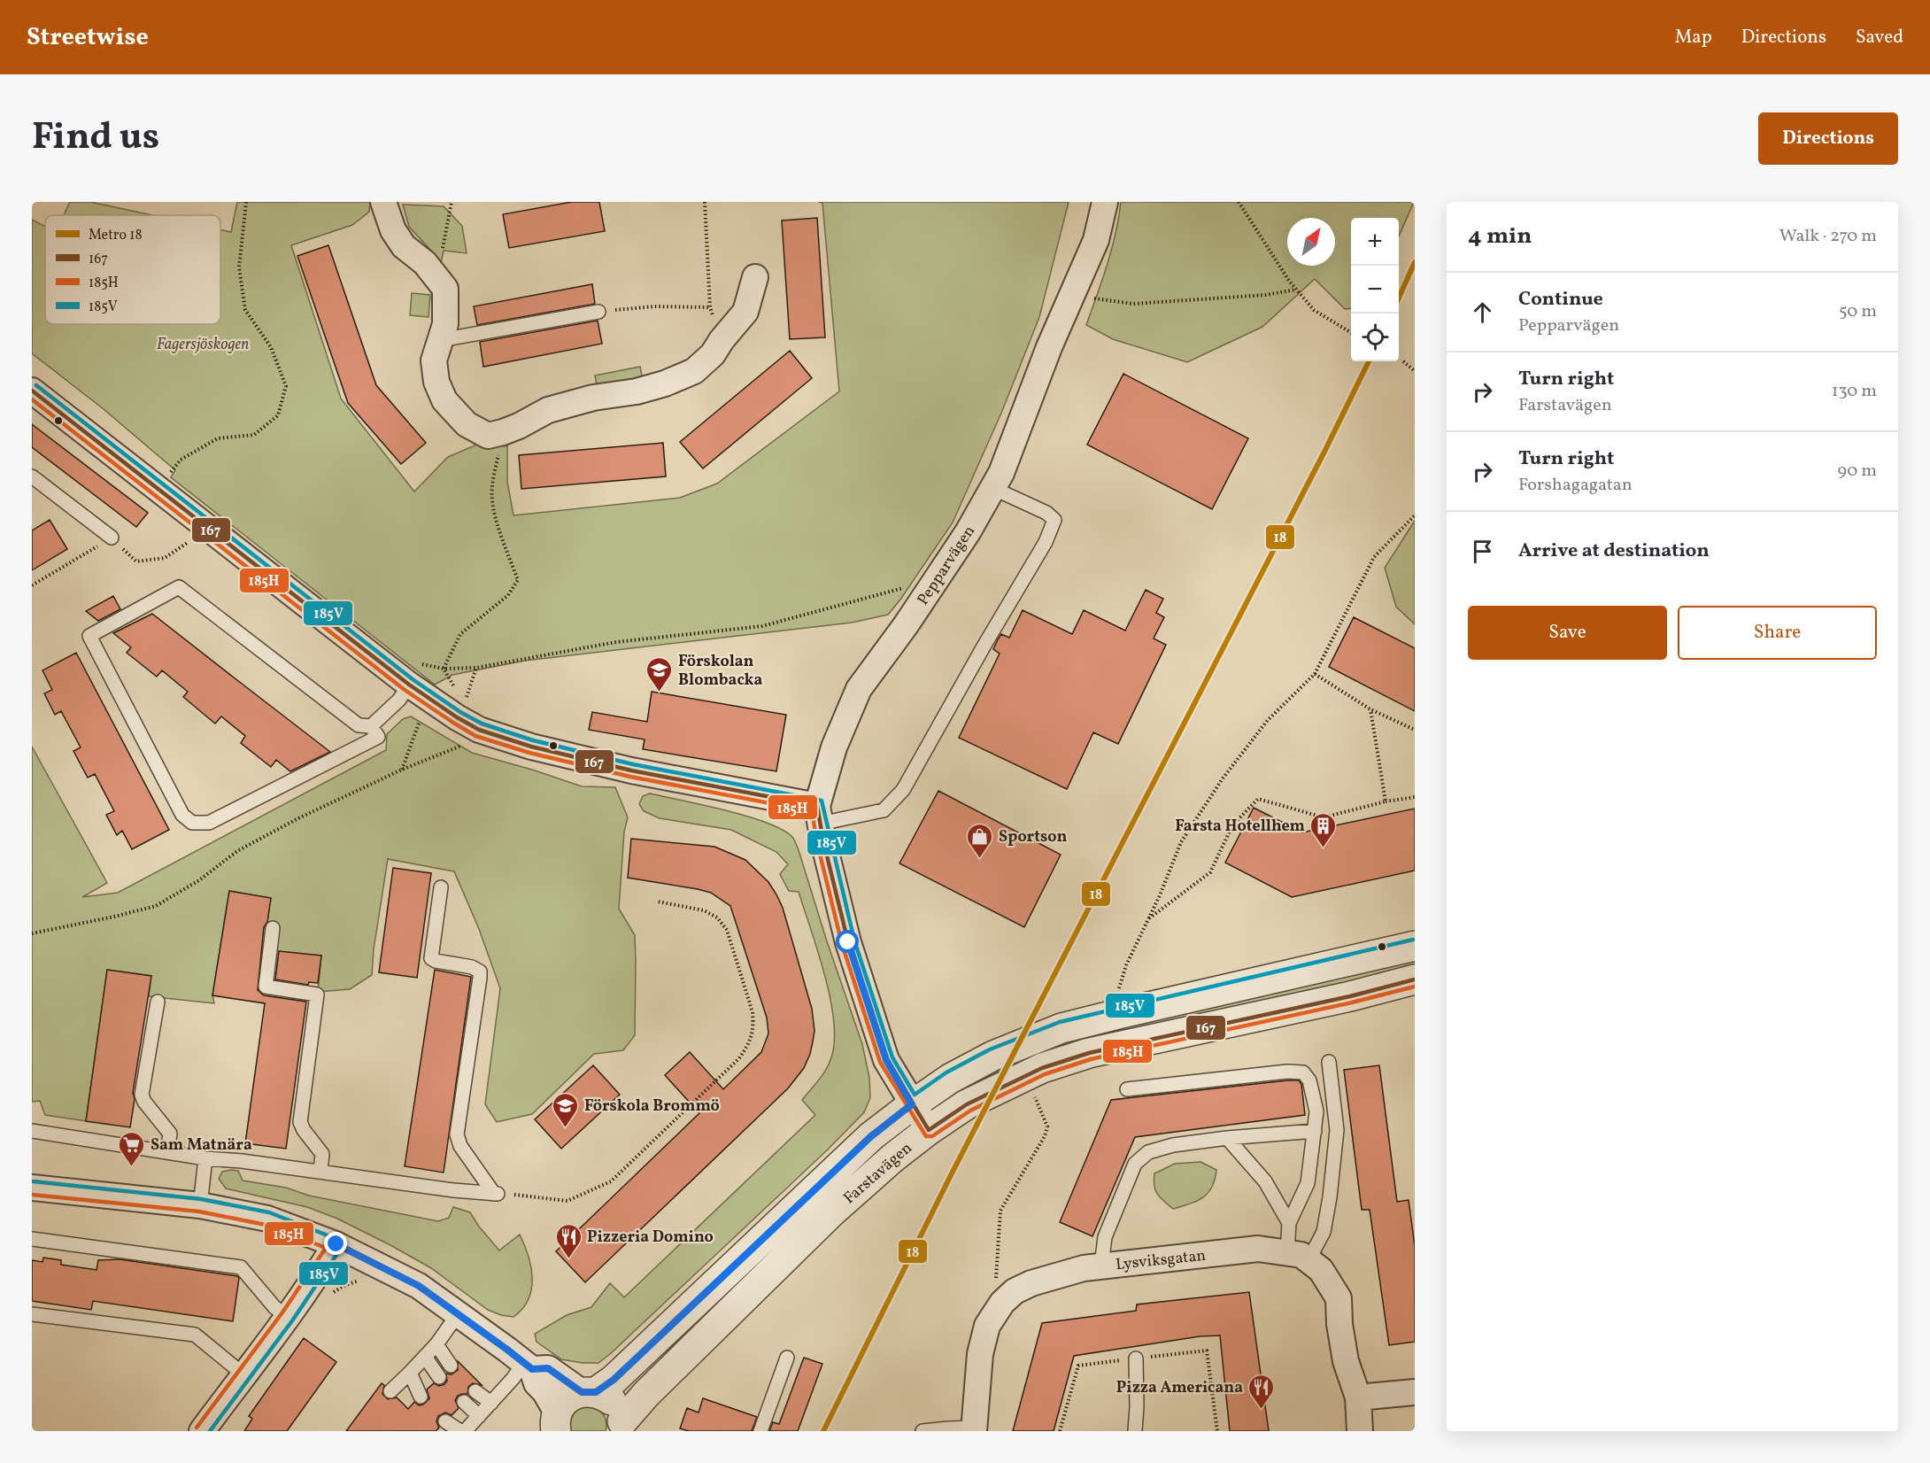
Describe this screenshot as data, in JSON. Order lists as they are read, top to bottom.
{
  "streets": {
    "street": ["Pepparvägen", "Farstavägen", "Lysviksgatan"]
  },
  "crossings": [
    ["Pepparvägen", "Farstavägen"]
  ],
  "parks": ["Fagersjöskogen"],
  "places": {
    "school or university": ["Förskolan Blombacka", "Förskola Brommö"],
    "building": ["Farsta Hotellhem"],
    "shop": ["Sportson"],
    "supermarket": ["Sam Matnära"],
    "restaurant": ["Pizzeria Domino", "Pizza Americana"]
  },
  "lines": [
    "metro line 18",
    "transit line 185V",
    "transit line 167",
    "transit line 185H"
  ],
  "legend": [
    "Metro 18",
    "167",
    "185H",
    "185V"
  ],
  "north": "top right",
  "page": {
    "header": "Streetwise",
    "nav": ["Map", "Directions", "Saved"],
    "title": "Find us",
    "buttons": [
      "Directions",
      ["Save", "Share"]
    ],
    "heading": ["4 min", "Walk · 270 m"],
    "map_buttons": ["+", "−"],
    "list": [
      ["Continue", "Pepparvägen", "50 m"],
      ["Turn right", "Farstavägen", "130 m"],
      ["Turn right", "Forshagagatan", "90 m"],
      "Arrive at destination"
    ]
  }
}
